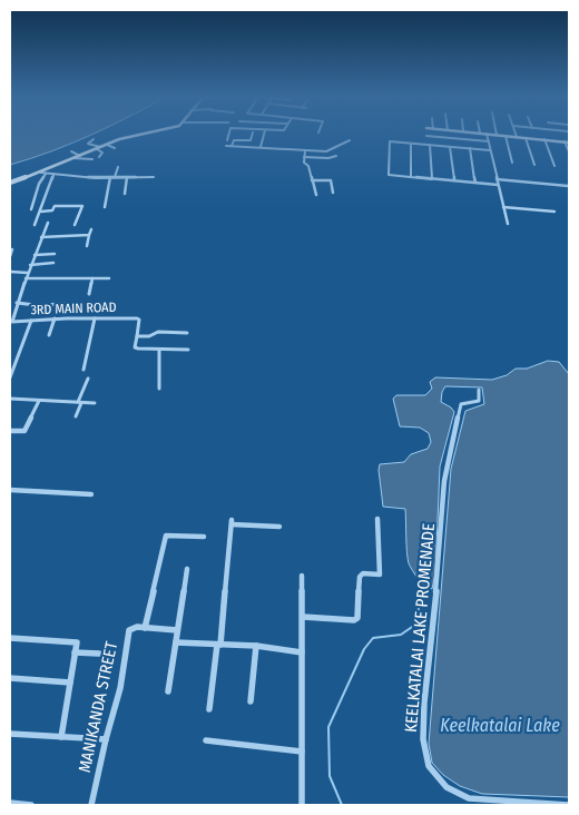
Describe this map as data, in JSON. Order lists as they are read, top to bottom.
{
  "streets": {
    "street": ["3RD MAIN ROAD", "KEELKATALAI LAKE PROMENADE", "MANIKANDA STREET"]
  },
  "water": ["Keelkatalai Lake"]
}
